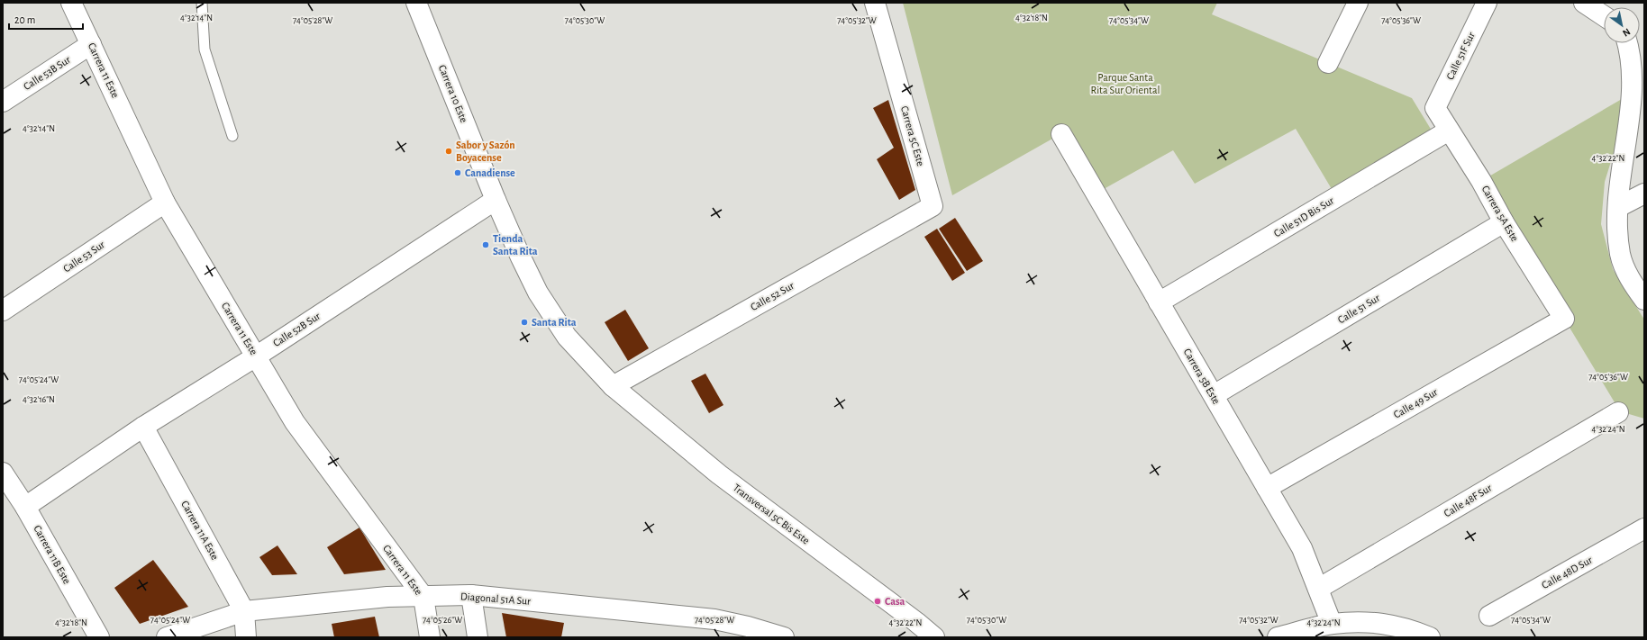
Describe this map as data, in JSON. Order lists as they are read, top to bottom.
{
  "streets": {
    "street": [
      "Calle 51F Sur",
      "Carrera 11 Este",
      "Calle 53B Sur",
      "Carrera 10 Este",
      "Carrera 5C Este",
      "Carrera 5A Este",
      "Calle 51D Bis Sur",
      "Calle 53 Sur",
      "Calle 52 Sur",
      "Calle 51 Sur",
      "Calle 52B Sur",
      "Carrera 5B Este",
      "Calle 49 Sur",
      "Calle 48F Sur",
      "Transversal 5C Bis Este",
      "Carrera 11A Este",
      "Carrera 11B Este",
      "Calle 48D Sur",
      "Diagonal 51A Sur"
    ]
  },
  "crossings": [
    ["Calle 51F Sur", "Carrera 5A Este"],
    ["Carrera 11 Este", "Calle 53B Sur"],
    ["Carrera 11 Este", "Calle 53 Sur"],
    ["Carrera 11 Este", "Calle 52B Sur"],
    ["Carrera 11 Este", "Diagonal 51A Sur"],
    ["Carrera 10 Este", "Calle 52 Sur"],
    ["Carrera 10 Este", "Calle 52B Sur"],
    ["Carrera 10 Este", "Transversal 5C Bis Este"],
    ["Carrera 5C Este", "Calle 52 Sur"],
    ["Carrera 5A Este", "Calle 51D Bis Sur"],
    ["Carrera 5A Este", "Calle 51 Sur"],
    ["Carrera 5A Este", "Calle 49 Sur"],
    ["Calle 51D Bis Sur", "Carrera 5B Este"],
    ["Calle 52 Sur", "Transversal 5C Bis Este"],
    ["Calle 51 Sur", "Carrera 5B Este"],
    ["Calle 52B Sur", "Carrera 11A Este"],
    ["Calle 52B Sur", "Carrera 11B Este"],
    ["Carrera 5B Este", "Calle 49 Sur"],
    ["Carrera 5B Este", "Calle 48F Sur"],
    ["Carrera 11A Este", "Diagonal 51A Sur"]
  ],
  "parks": ["Parque Santa Rita Sur Oriental"],
  "places": [
    "Sabor y Sazón Boyacense",
    "Canadiense",
    "Tienda Santa Rita",
    "Santa Rita",
    "Casa"
  ],
  "scale_bar": "20 m",
  "north": "bottom right",
  "coordinates": [
    "4°32'14\"N",
    "4°32'18\"N",
    "74°05'28\"W",
    "74°05'30\"W",
    "74°05'36\"W",
    "74°05'32\"W",
    "74°05'34\"W",
    "4°32'22\"N",
    "74°05'24\"W",
    "4°32'16\"N",
    "4°32'24\"N",
    "74°05'26\"W"
  ]
}
